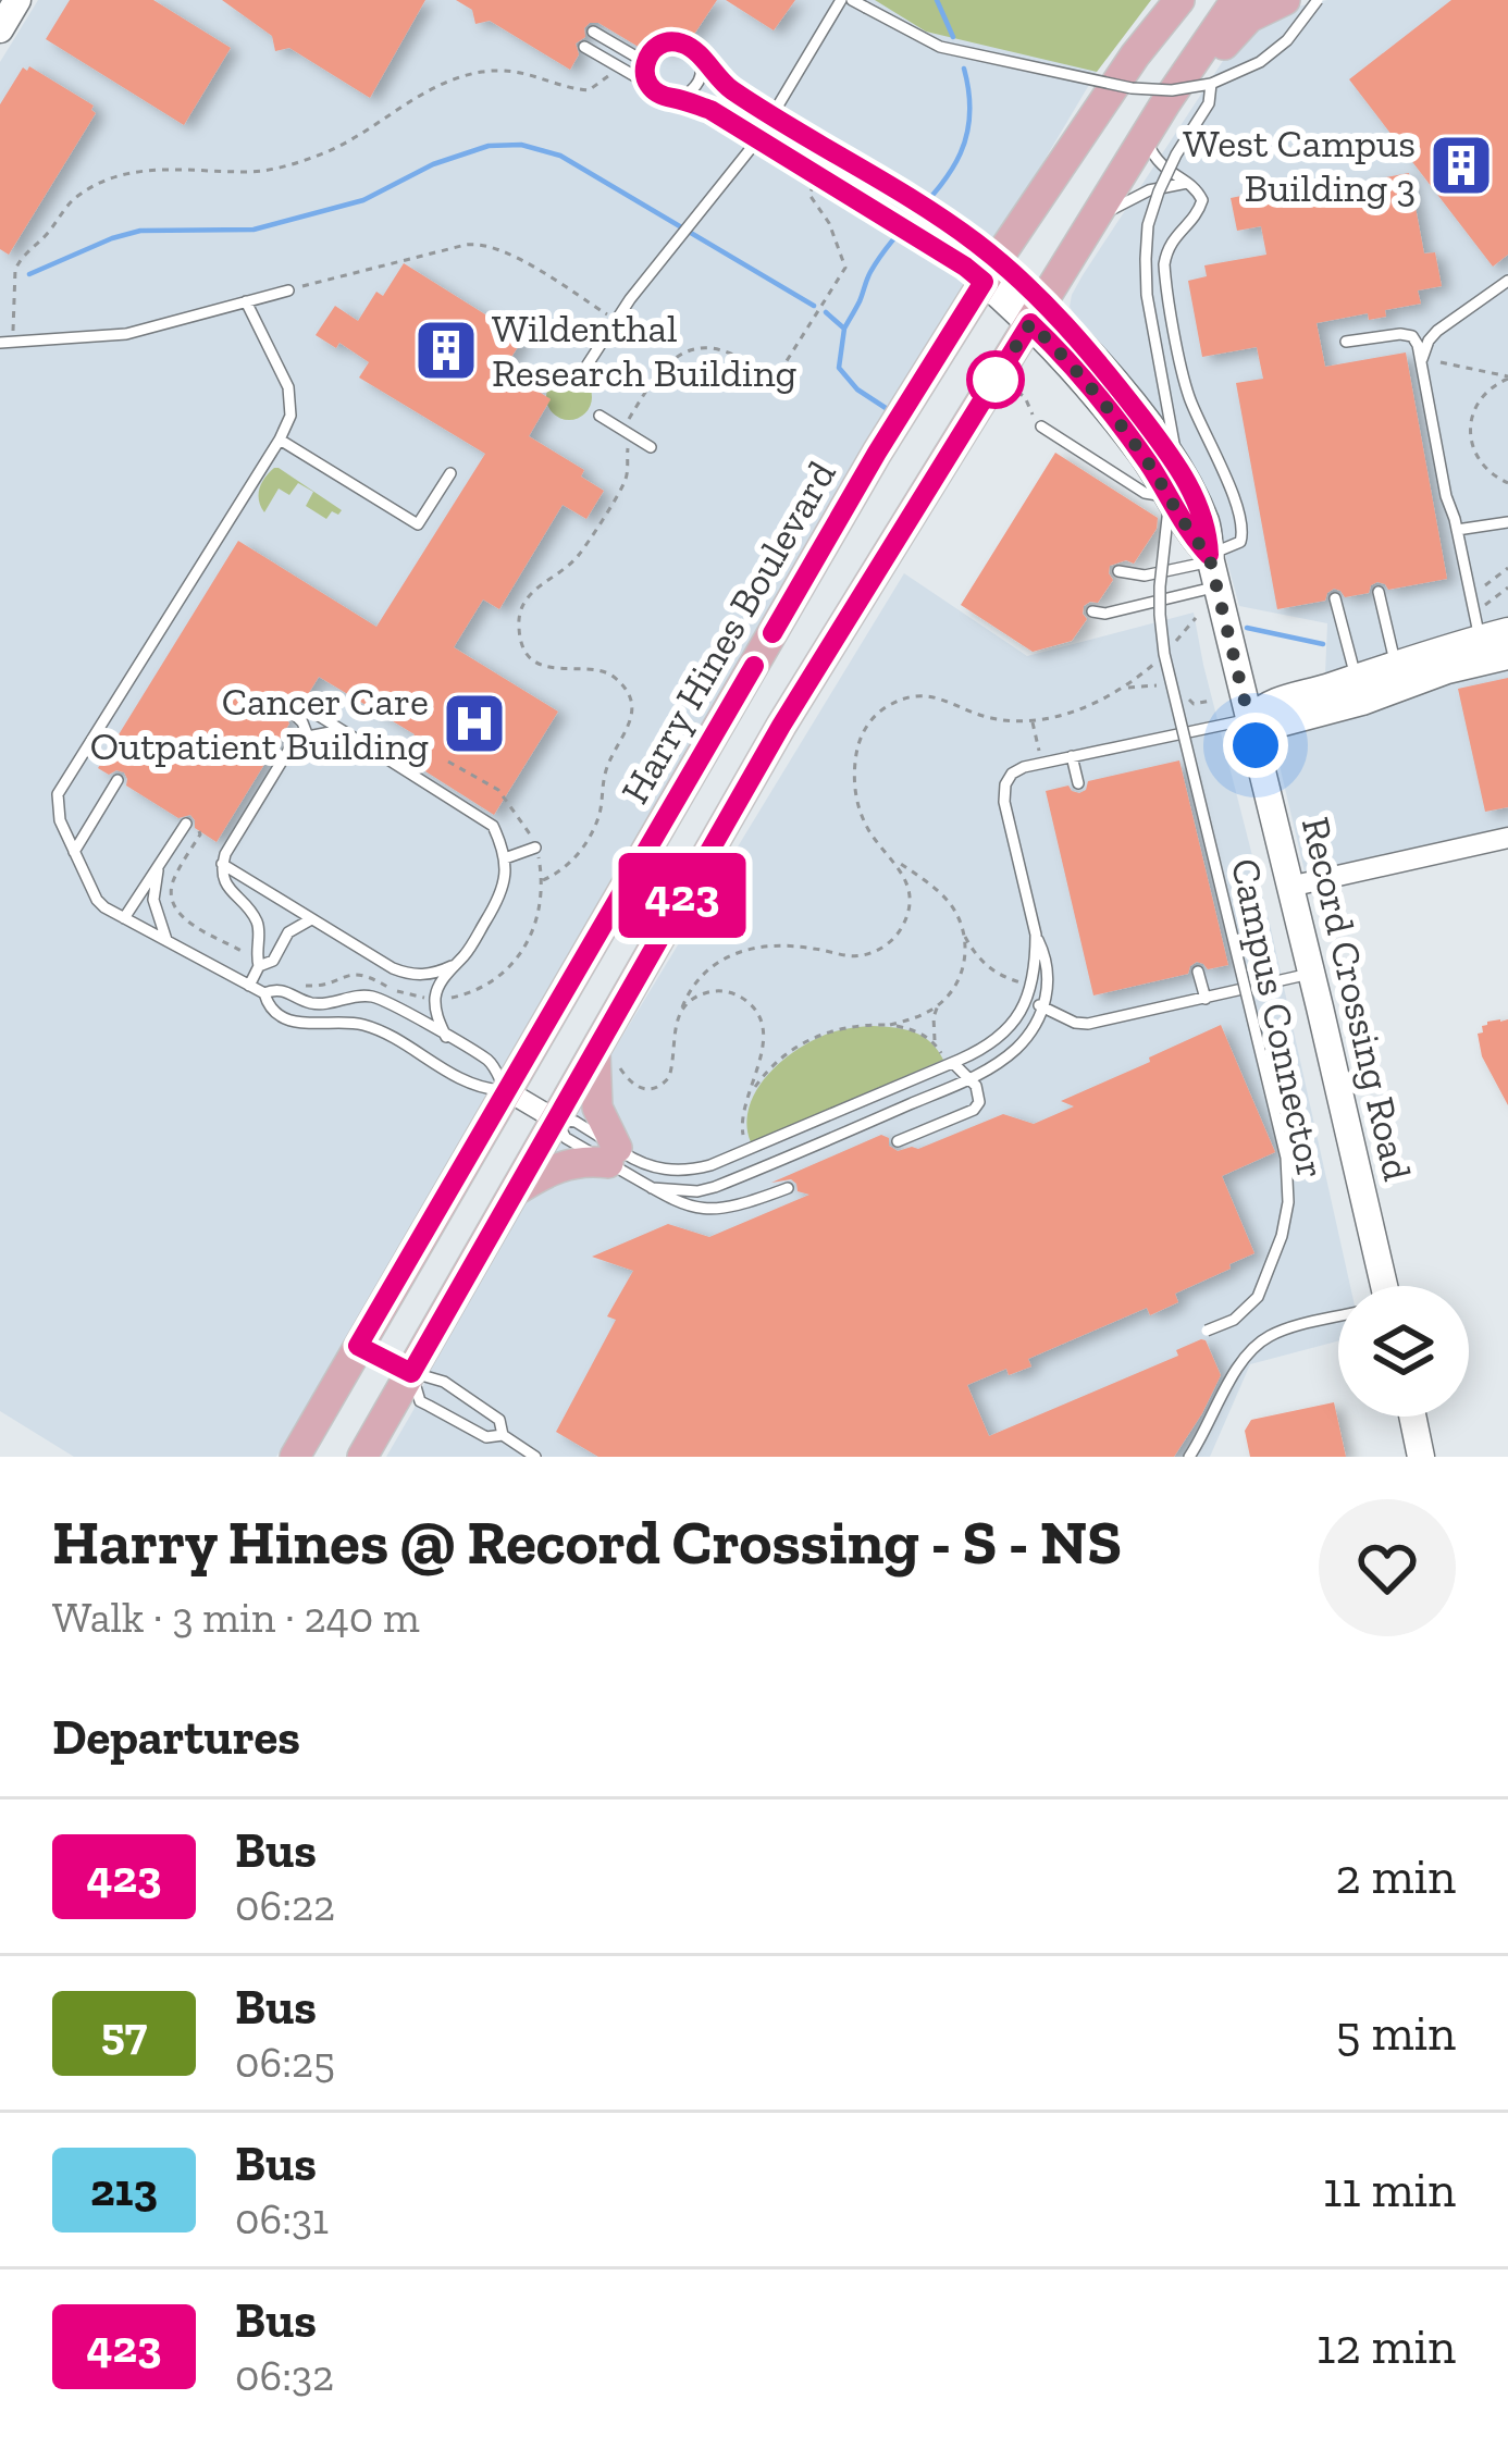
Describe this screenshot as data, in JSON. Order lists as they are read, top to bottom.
{
  "streets": {
    "main road": ["Harry Hines Boulevard"],
    "street": ["Record Crossing Road"],
    "lane": ["Campus Connector"]
  },
  "crossings": [
    ["Harry Hines Boulevard", "Record Crossing Road"]
  ],
  "places": {
    "building": ["West Campus Building 3", "Wildenthal Research Building"],
    "hospital": ["Cancer Care Outpatient Building"]
  },
  "lines": ["bus line 423"],
  "page": {
    "on_map": "423",
    "heading": [
      ["Harry Hines @ Record Crossing - S - NS", "Walk · 3 min · 240 m"],
      "Departures"
    ],
    "list": [
      {
        "mark": "423",
        "name": "Bus",
        "note": "06:22",
        "value": "2 min"
      },
      {
        "mark": "57",
        "name": "Bus",
        "note": "06:25",
        "value": "5 min"
      },
      {
        "mark": "213",
        "name": "Bus",
        "note": "06:31",
        "value": "11 min"
      },
      {
        "mark": "423",
        "name": "Bus",
        "note": "06:32",
        "value": "12 min"
      }
    ]
  }
}
